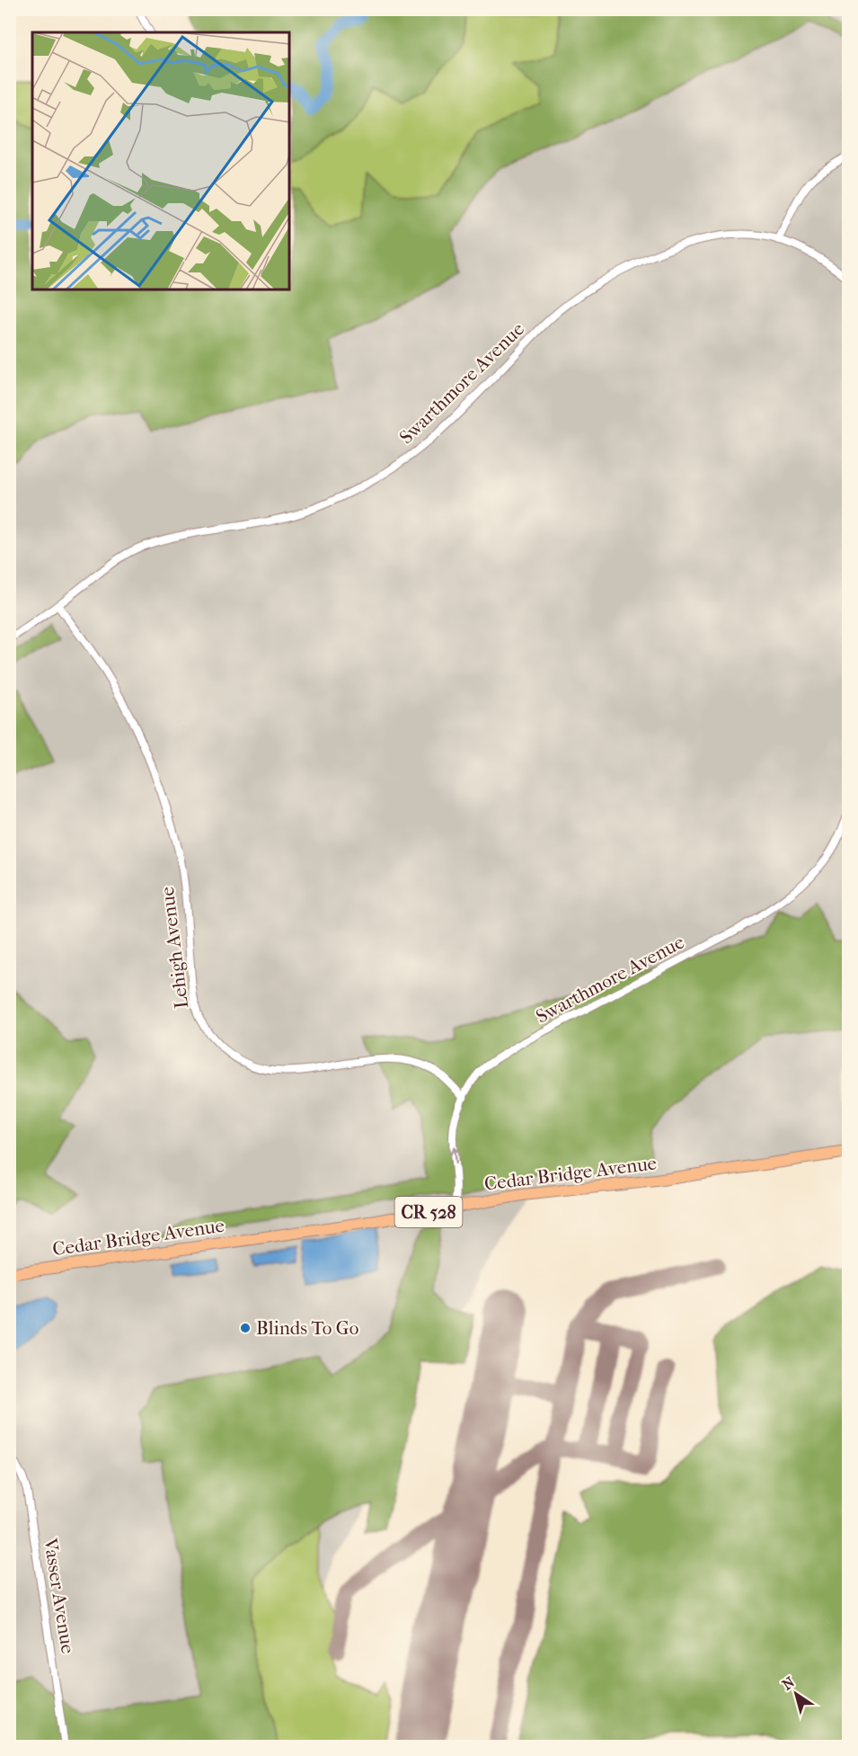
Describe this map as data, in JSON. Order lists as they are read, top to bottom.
{
  "streets": {
    "main road": ["Cedar Bridge Avenue", "CR 528"],
    "street": ["Swarthmore Avenue", "Lehigh Avenue", "Vasser Avenue"]
  },
  "crossings": [
    ["Swarthmore Avenue", "Lehigh Avenue"],
    ["Swarthmore Avenue", "Cedar Bridge Avenue"]
  ],
  "places": ["Blinds To Go"],
  "north": "top left"
}
